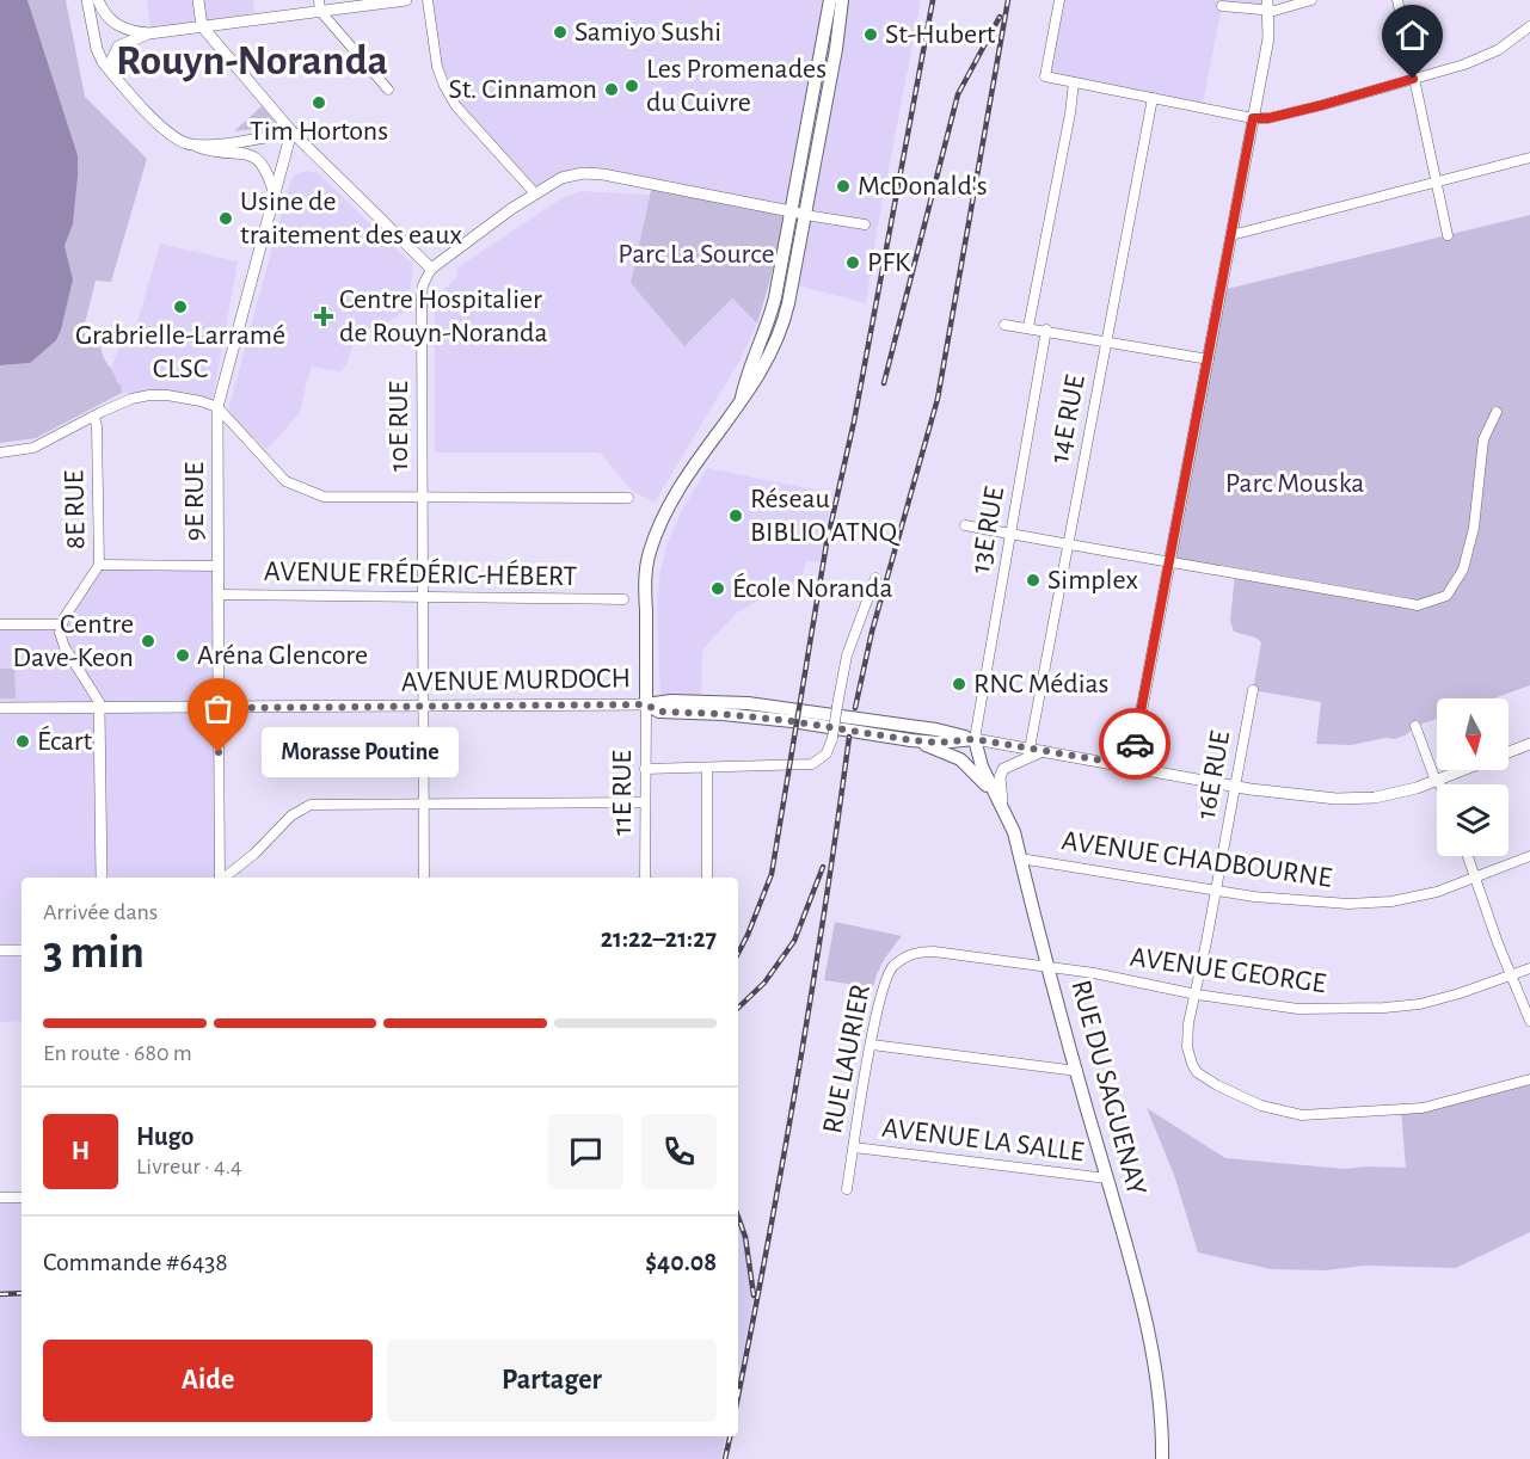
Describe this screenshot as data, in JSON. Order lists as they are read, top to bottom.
{
  "streets": {
    "main road": ["AVENUE MURDOCH", "RUE DU SAGUENAY"],
    "street": [
      "14E RUE",
      "10E RUE",
      "9E RUE",
      "8E RUE",
      "13E RUE",
      "AVENUE FRÉDÉRIC-HÉBERT",
      "16E RUE",
      "11E RUE",
      "AVENUE CHADBOURNE",
      "AVENUE GEORGE",
      "RUE LAURIER",
      "AVENUE LA SALLE"
    ]
  },
  "crossings": [
    ["14E RUE", "AVENUE MURDOCH"],
    ["10E RUE", "AVENUE FRÉDÉRIC-HÉBERT"],
    ["10E RUE", "AVENUE MURDOCH"],
    ["9E RUE", "AVENUE FRÉDÉRIC-HÉBERT"],
    ["9E RUE", "AVENUE MURDOCH"],
    ["13E RUE", "AVENUE MURDOCH"],
    ["13E RUE", "RUE DU SAGUENAY"],
    ["AVENUE MURDOCH", "16E RUE"],
    ["AVENUE MURDOCH", "11E RUE"],
    ["AVENUE MURDOCH", "RUE DU SAGUENAY"],
    ["16E RUE", "AVENUE CHADBOURNE"],
    ["16E RUE", "AVENUE GEORGE"],
    ["AVENUE CHADBOURNE", "RUE DU SAGUENAY"],
    ["AVENUE GEORGE", "RUE LAURIER"],
    ["AVENUE GEORGE", "RUE DU SAGUENAY"],
    ["RUE LAURIER", "AVENUE LA SALLE"],
    ["RUE DU SAGUENAY", "AVENUE LA SALLE"]
  ],
  "districts": ["Rouyn-Noranda"],
  "parks": ["Parc La Source", "Parc Mouska"],
  "places": {
    "other": [
      "Samiyo Sushi",
      "St-Hubert",
      "Les Promenades du Cuivre",
      "St. Cinnamon",
      "Tim Hortons",
      "McDonald's",
      "Usine de traitement des eaux",
      "PFK",
      "Grabrielle-Larramé CLSC",
      "Réseau BIBLIO ATNQ",
      "Simplex",
      "École Noranda",
      "Centre Dave-Keon",
      "Aréna Glencore",
      "RNC Médias",
      "Écart",
      "Morasse Poutine"
    ],
    "health": ["Centre Hospitalier de Rouyn-Noranda"]
  },
  "north": "bottom",
  "page": {
    "bubble": "Morasse Poutine",
    "heading": ["3 min", "Arrivée dans", "21:22–21:27"],
    "panel": [
      "Hugo",
      "Livreur · 4.4",
      "Commande #6438",
      "$40.08"
    ],
    "bar": "En route · 680 m",
    "round": "H",
    "buttons": ["Aide", "Partager"]
  }
}
